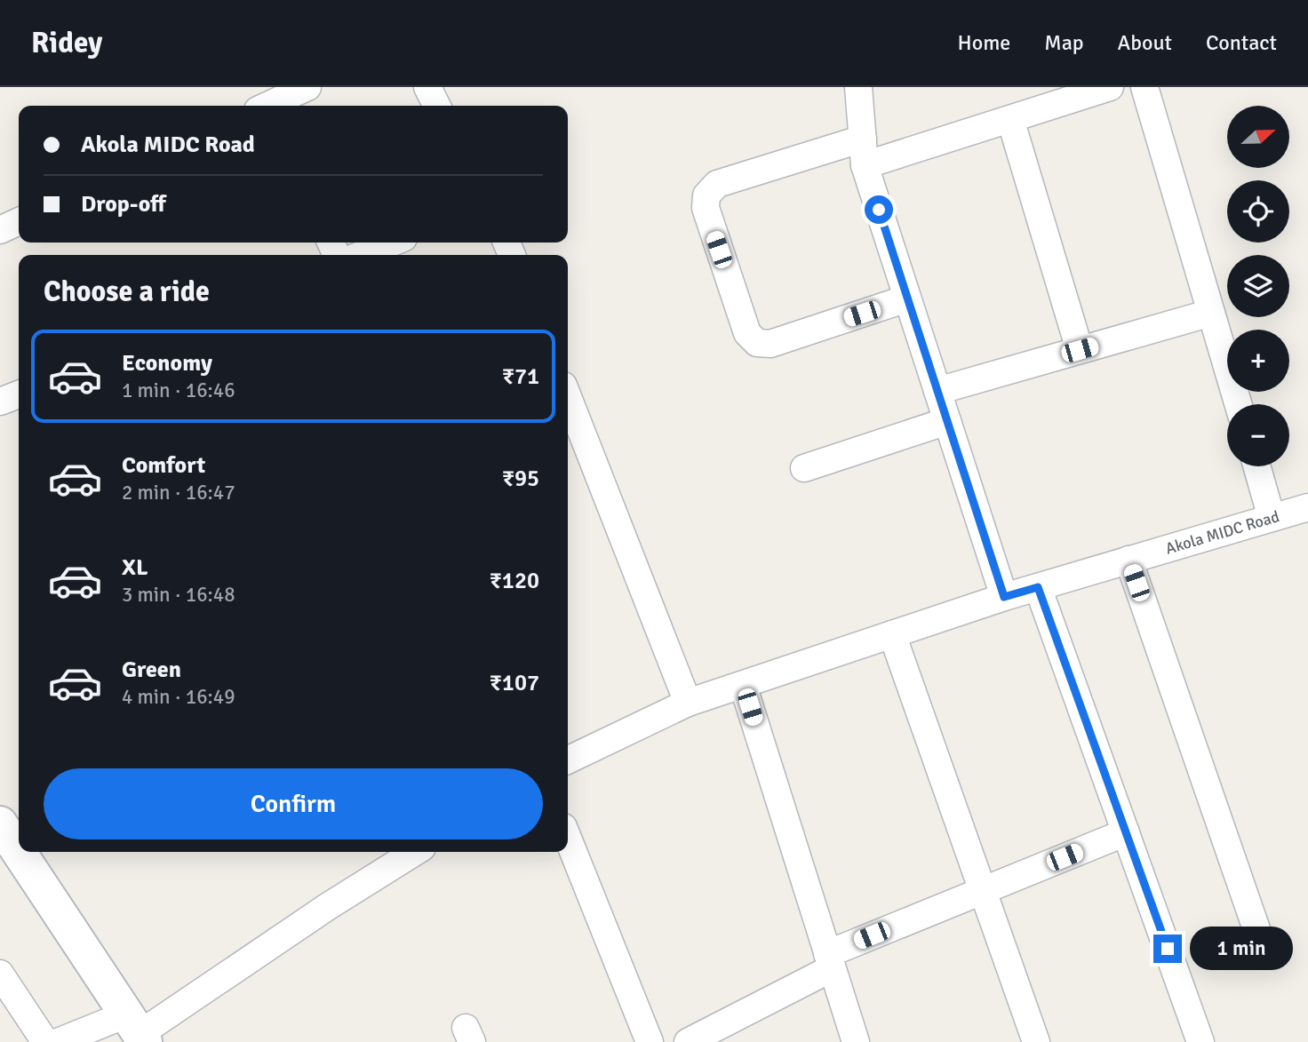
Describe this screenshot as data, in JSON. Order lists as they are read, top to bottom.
{
  "streets": {
    "street": ["Akola MIDC Road"]
  },
  "north": "right",
  "page": {
    "header": "Ridey",
    "nav": [
      "Home",
      "Map",
      "About",
      "Contact"
    ],
    "map_buttons": ["+", "−"],
    "banner": ["Akola MIDC Road", "Drop-off"],
    "heading": "Choose a ride",
    "list": [
      {
        "name": "Economy",
        "note": "1 min · 16:46",
        "value": "₹71"
      },
      {
        "name": "Comfort",
        "note": "2 min · 16:47",
        "value": "₹95"
      },
      {
        "name": "XL",
        "note": "3 min · 16:48",
        "value": "₹120"
      },
      {
        "name": "Green",
        "note": "4 min · 16:49",
        "value": "₹107"
      }
    ],
    "buttons": "Confirm",
    "bubble": "1 min"
  }
}
